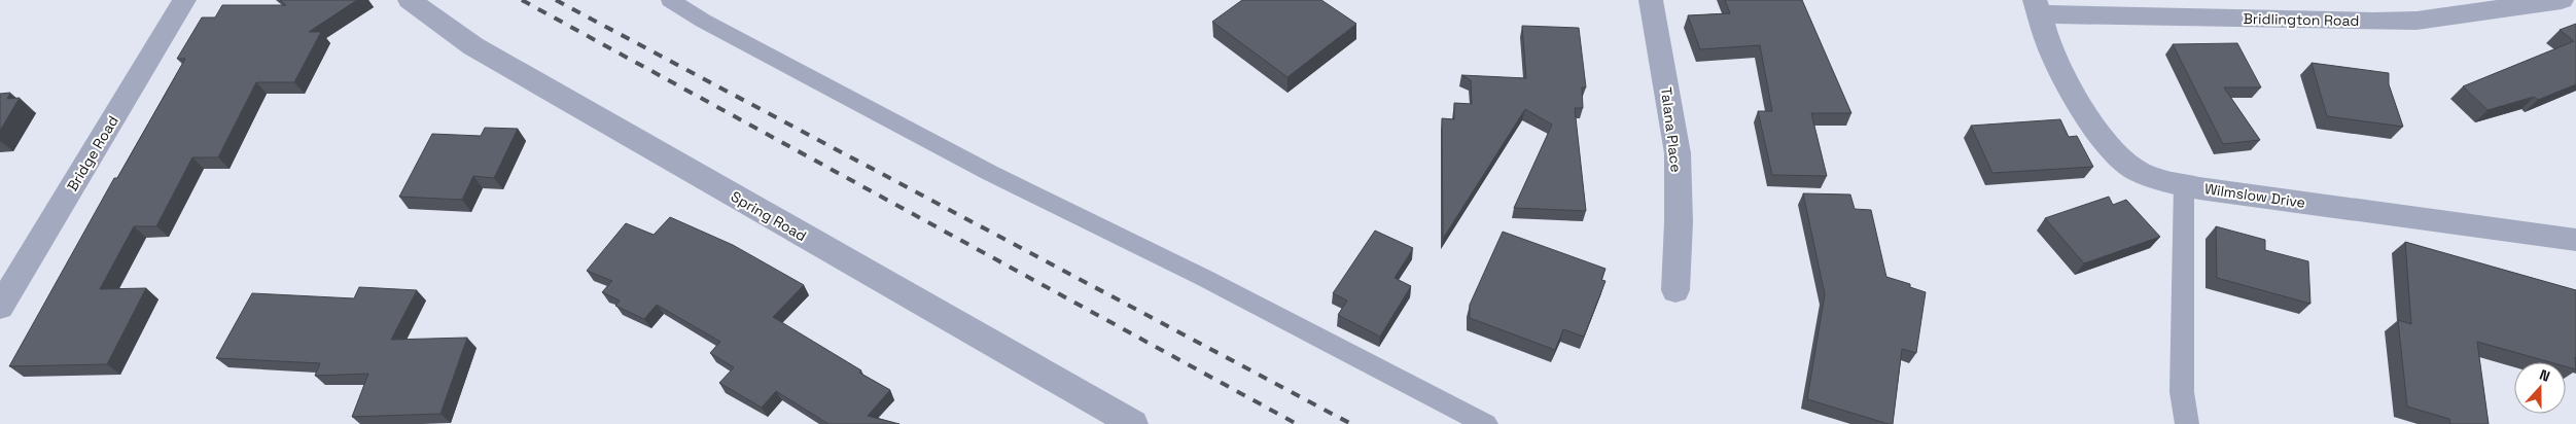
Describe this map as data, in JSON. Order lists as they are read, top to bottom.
{
  "streets": {
    "street": [
      "Bridlington Road",
      "Talana Place",
      "Bridge Road",
      "Wilmslow Drive",
      "Spring Road"
    ]
  },
  "crossings": [
    ["Bridlington Road", "Wilmslow Drive"]
  ],
  "north": "top"
}
